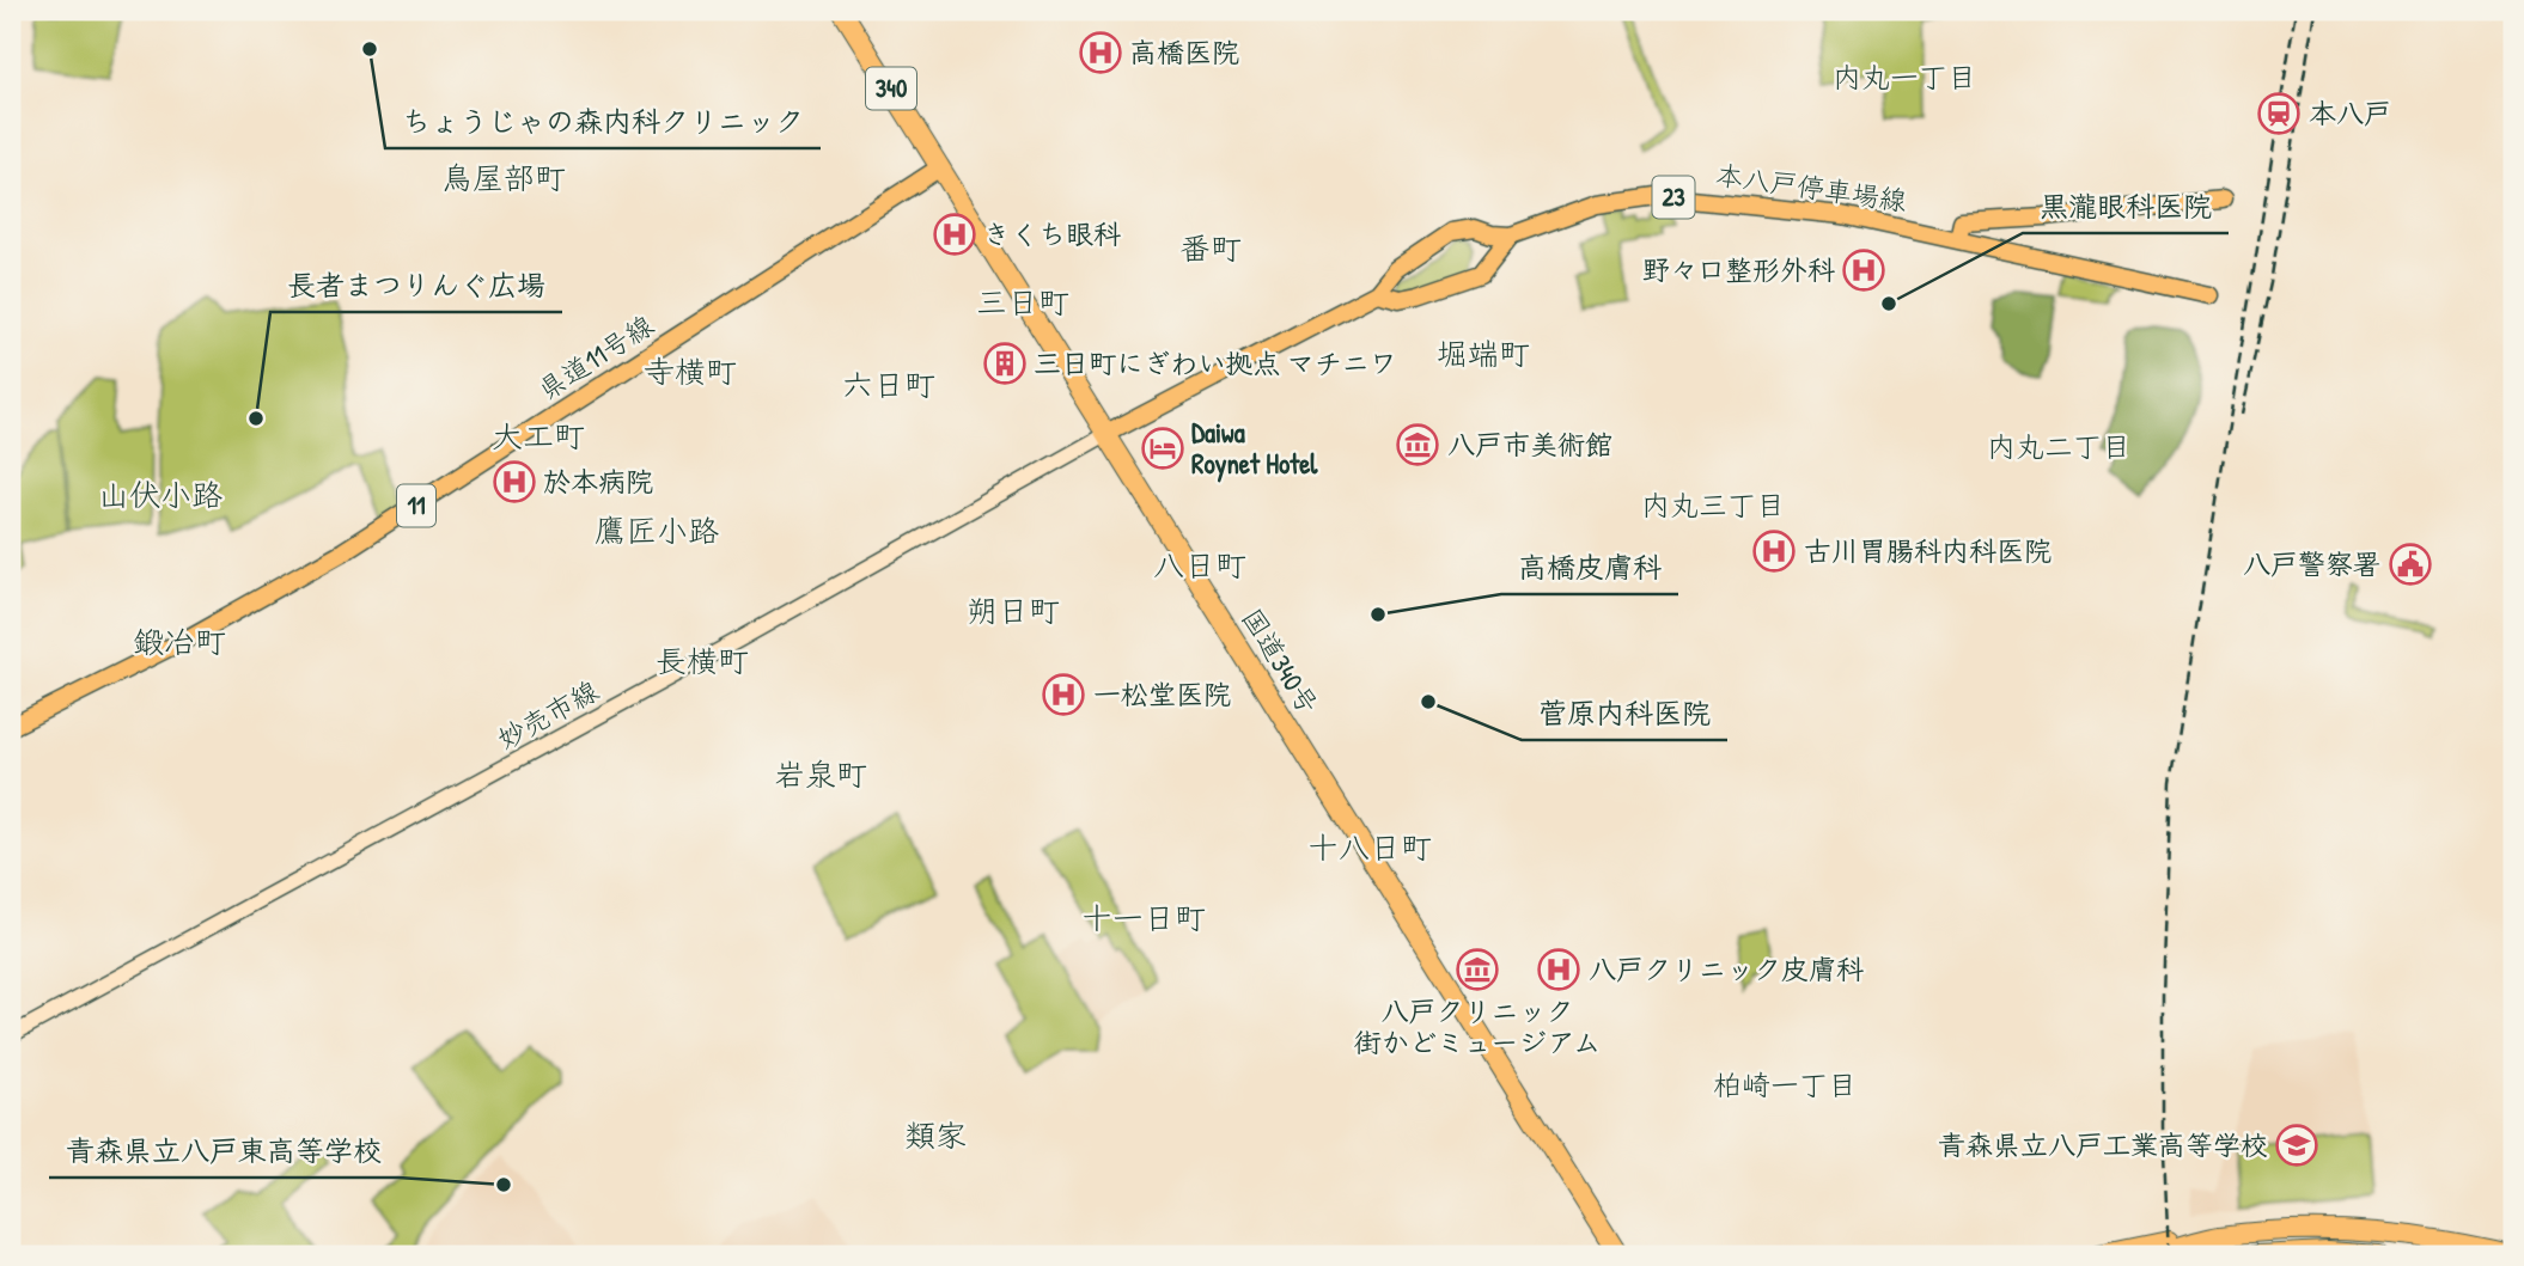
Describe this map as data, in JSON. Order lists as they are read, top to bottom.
{
  "streets": {
    "highway": ["340", "国道340号"],
    "main road": [
      "本八戸停車場線",
      "23",
      "県道11号線",
      "11",
      "妙売市線"
    ]
  },
  "crossings": [
    ["本八戸停車場線", "国道340号"],
    ["本八戸停車場線", "妙売市線"],
    ["県道11号線", "国道340号"],
    ["国道340号", "妙売市線"]
  ],
  "districts": [
    "内丸一丁目",
    "鳥屋部町",
    "番町",
    "三日町",
    "堀端町",
    "寺横町",
    "六日町",
    "大工町",
    "内丸二丁目",
    "山伏小路",
    "内丸三丁目",
    "鷹匠小路",
    "八日町",
    "朔日町",
    "鍛冶町",
    "長横町",
    "岩泉町",
    "十八日町",
    "十一日町",
    "柏崎一丁目",
    "類家"
  ],
  "places": {
    "other": [
      "ちょうじゃの森内科クリニック",
      "黒瀧眼科医院",
      "長者まつりんぐ広場",
      "高橋皮膚科",
      "菅原内科医院",
      "青森県立八戸東高等学校"
    ],
    "hospital": [
      "高橋医院",
      "きくち眼科",
      "野々口整形外科",
      "於本病院",
      "古川胃腸科内科医院",
      "一松堂医院",
      "八戸クリニック皮膚科"
    ],
    "station": ["本八戸"],
    "building": ["三日町にぎわい拠点 マチニワ"],
    "museum": ["八戸市美術館", "八戸クリニック 街かどミュージアム"],
    "hotel": ["Daiwa Roynet Hotel"],
    "public building": ["八戸警察署"],
    "school or university": ["青森県立八戸工業高等学校"]
  }
}
